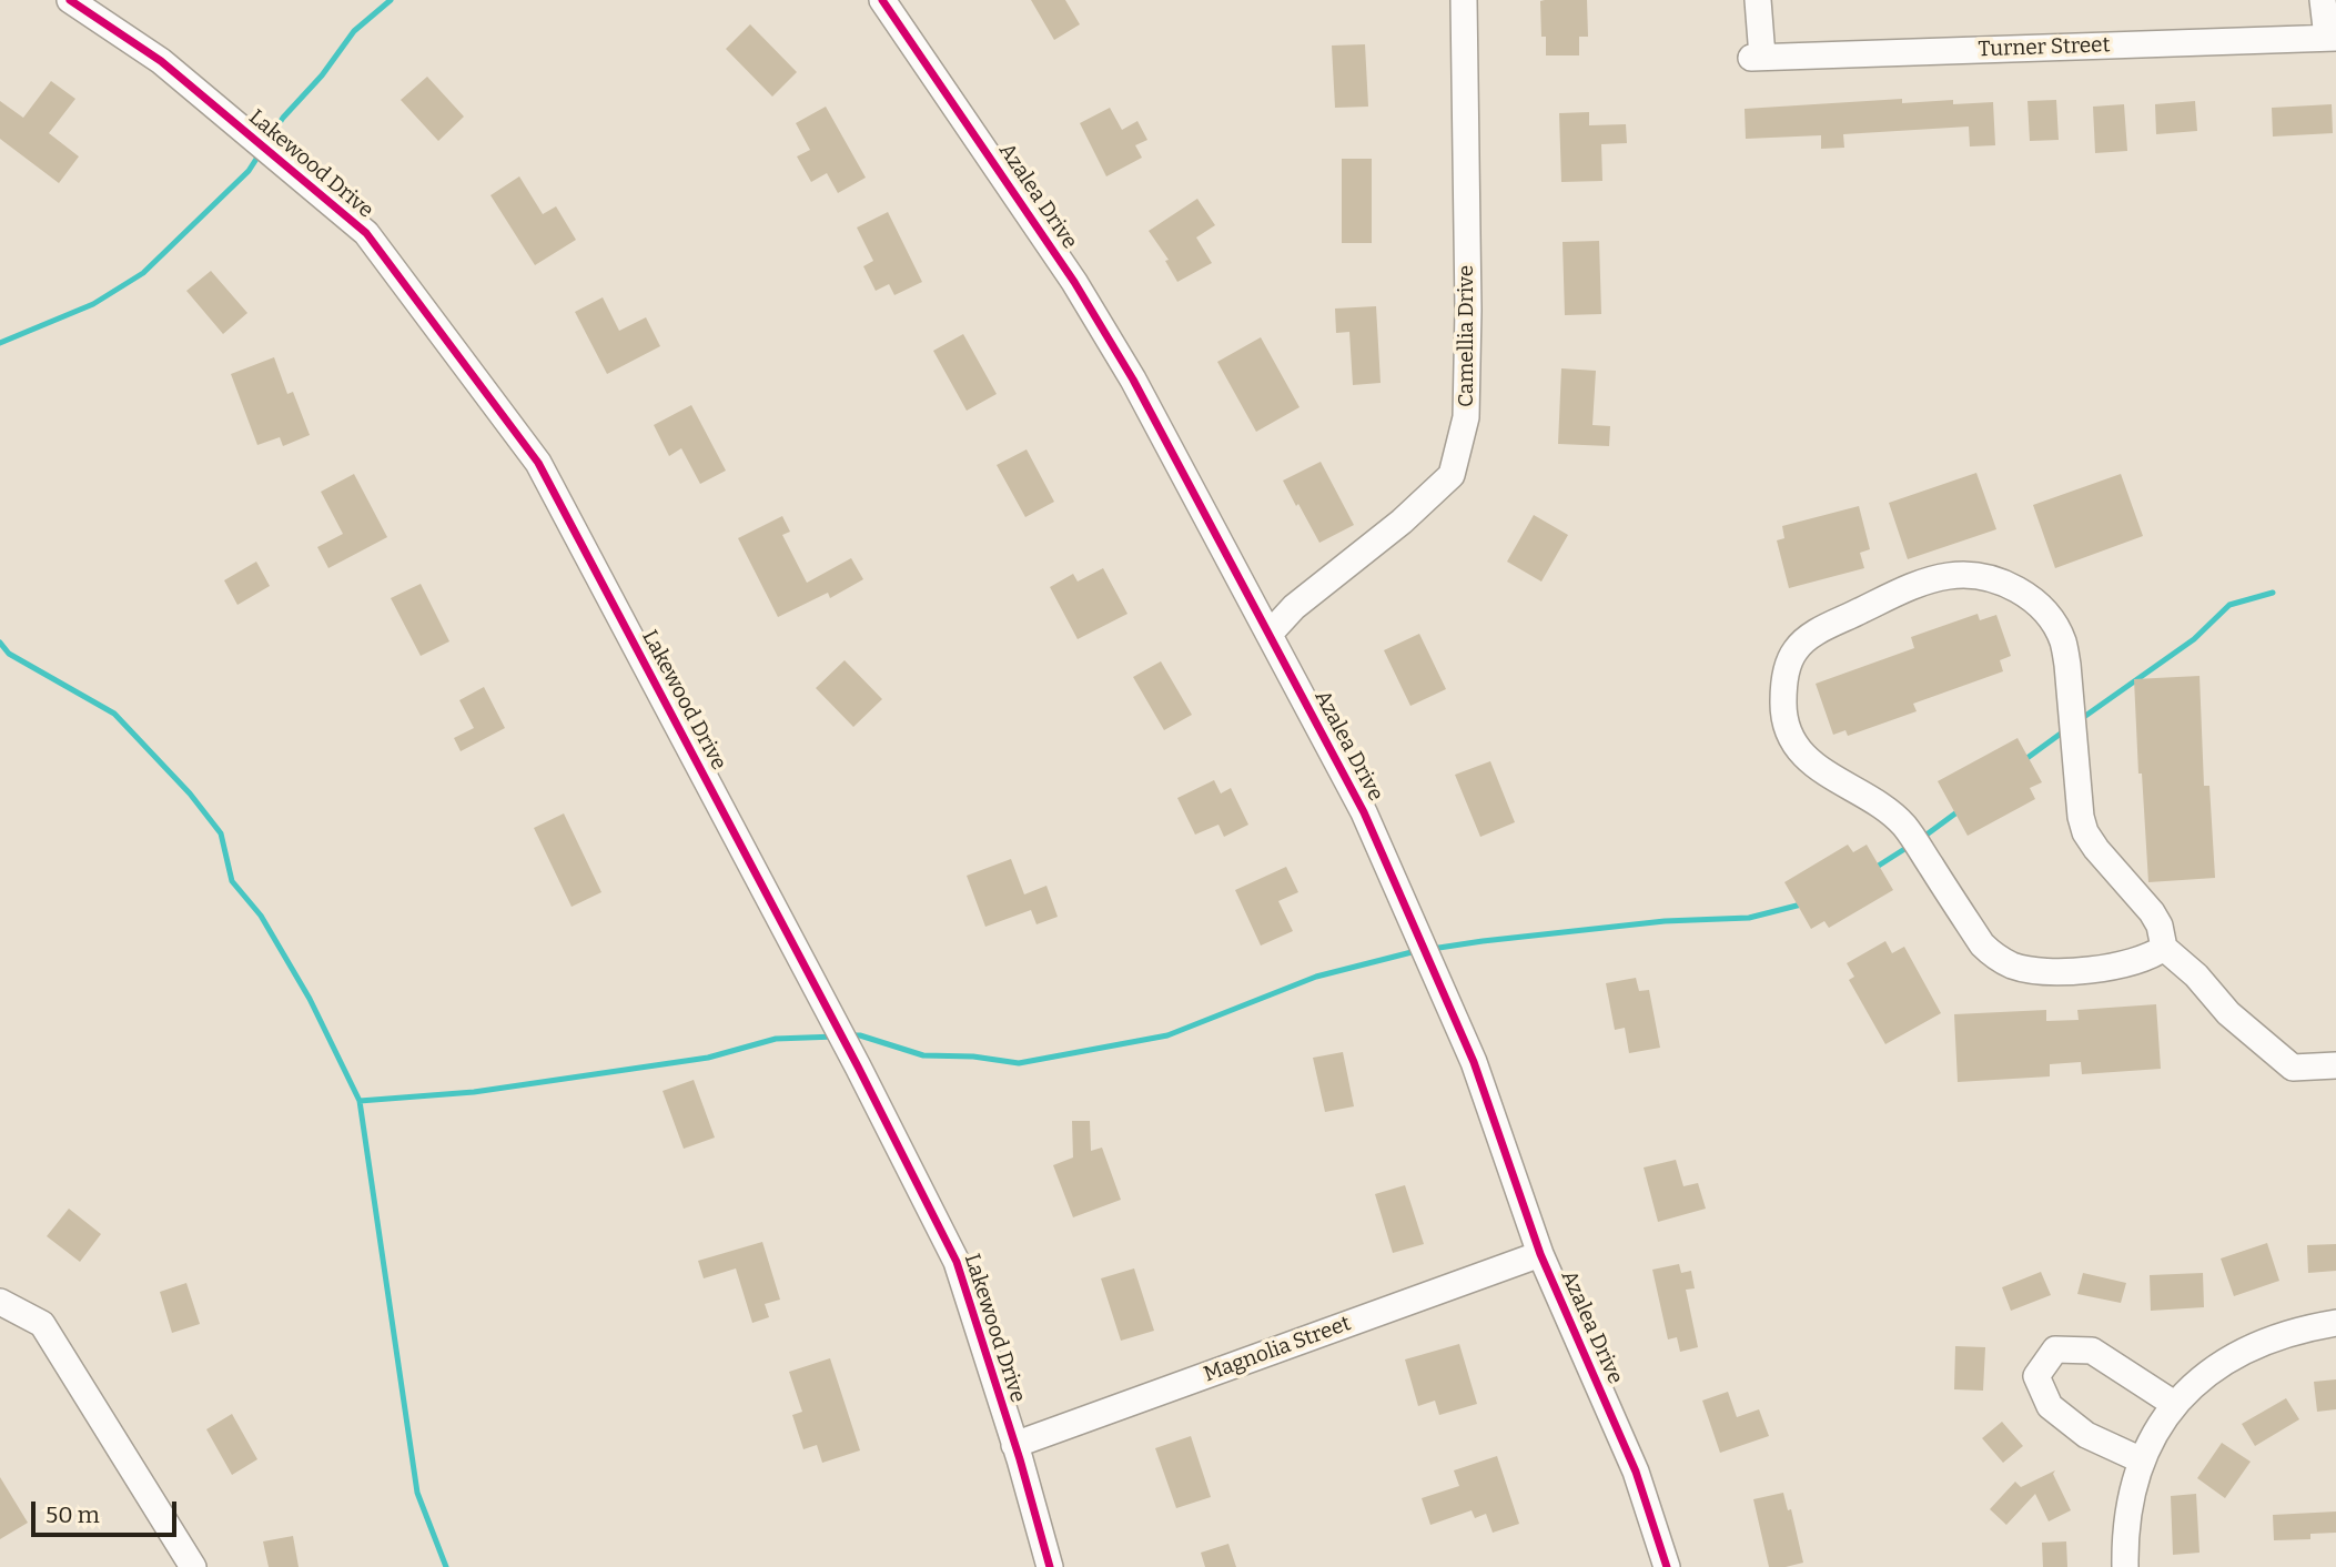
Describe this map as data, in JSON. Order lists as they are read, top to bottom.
{
  "streets": {
    "street": [
      "Turner Street",
      "Lakewood Drive",
      "Azalea Drive",
      "Camellia Drive",
      "Magnolia Street"
    ]
  },
  "crossings": [
    ["Lakewood Drive", "Magnolia Street"],
    ["Azalea Drive", "Camellia Drive"],
    ["Azalea Drive", "Magnolia Street"]
  ],
  "scale_bar": "50 m"
}
